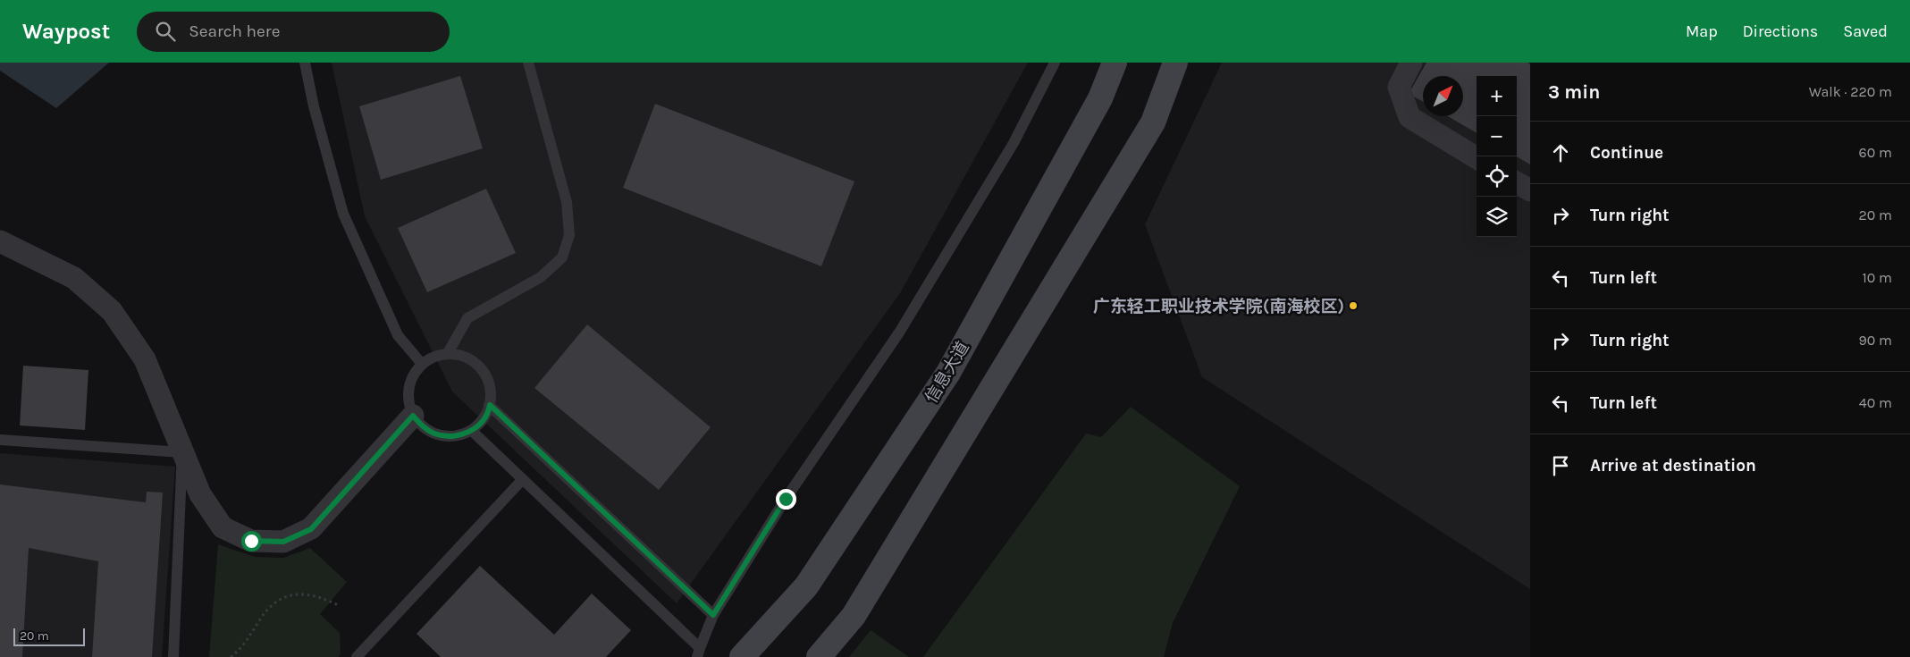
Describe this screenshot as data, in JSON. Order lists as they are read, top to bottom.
{
  "streets": {
    "main road": ["信息大道"]
  },
  "places": ["广东轻工职业技术学院(南海校区)"],
  "scale_bar": "20 m",
  "north": "top right",
  "page": {
    "header": "Waypost",
    "search": "Search here",
    "nav": ["Map", "Directions", "Saved"],
    "heading": ["3 min", "Walk · 220 m"],
    "map_buttons": ["+", "−"],
    "list": [
      ["Continue", "60 m"],
      ["Turn right", "20 m"],
      ["Turn left", "10 m"],
      ["Turn right", "90 m"],
      ["Turn left", "40 m"],
      "Arrive at destination"
    ],
    "scale": "20 m"
  }
}
